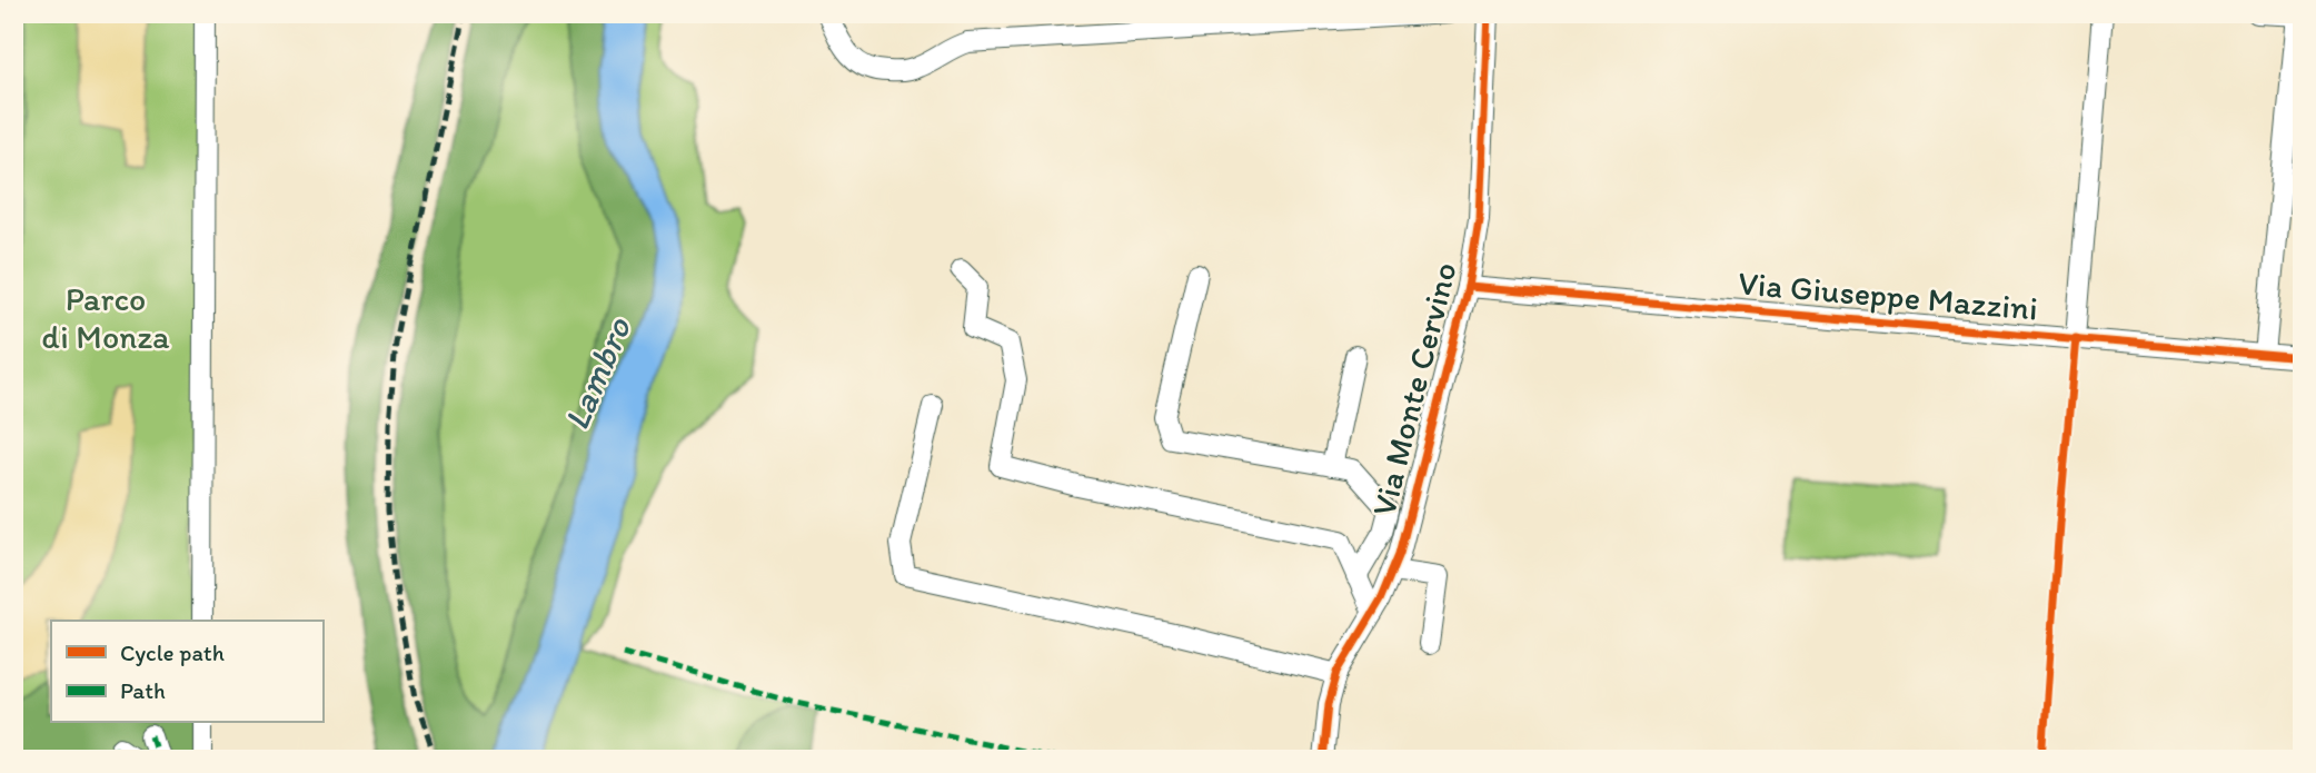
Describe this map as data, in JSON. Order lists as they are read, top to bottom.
{
  "streets": {
    "street": ["Via Giuseppe Mazzini", "Via Monte Cervino"]
  },
  "crossings": [
    ["Via Giuseppe Mazzini", "Via Monte Cervino"]
  ],
  "water": ["Lambro"],
  "parks": ["Parco di Monza"],
  "legend": ["Cycle path", "Path"]
}
